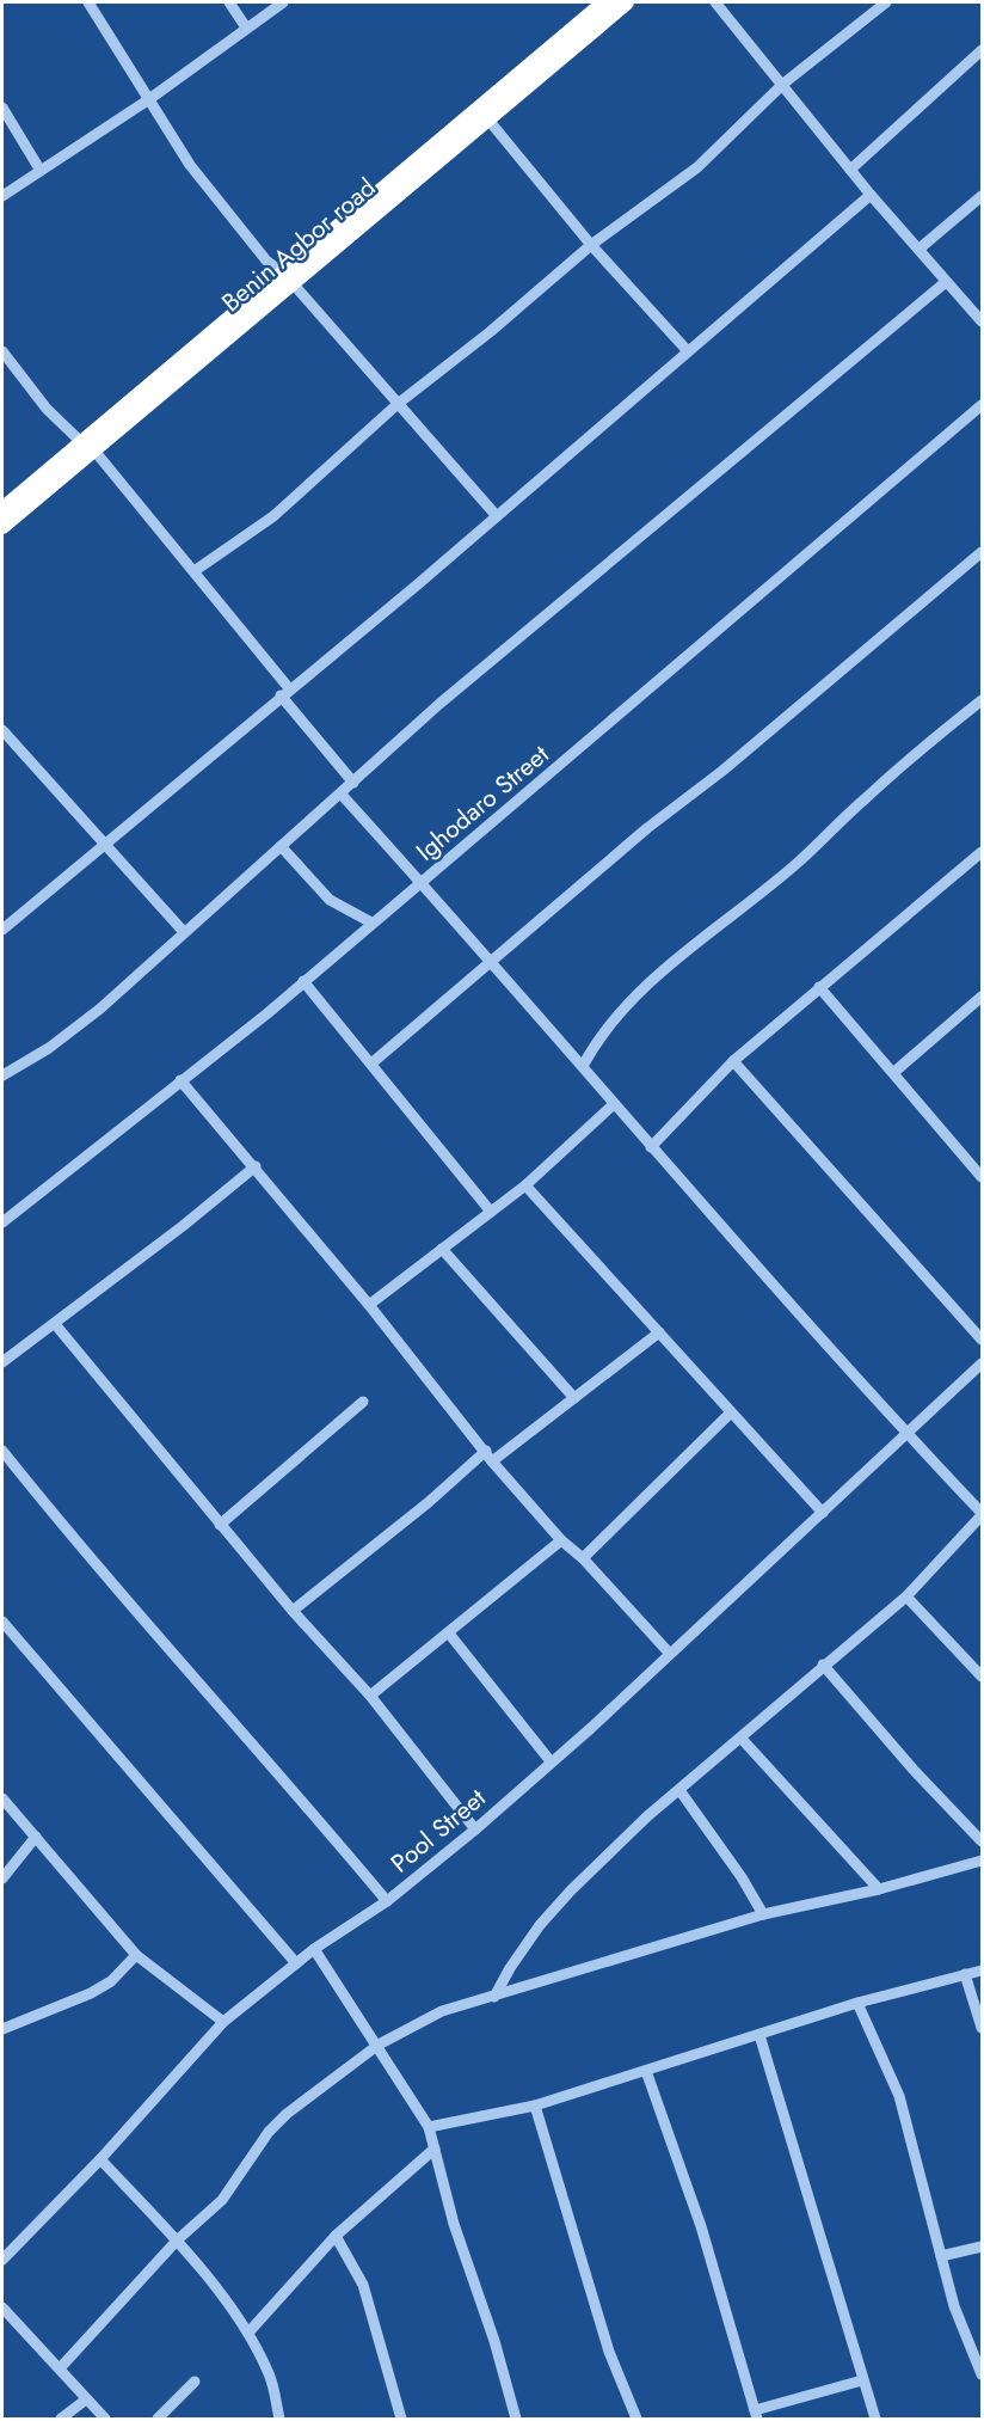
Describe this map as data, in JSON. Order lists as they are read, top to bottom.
{
  "streets": {
    "highway": ["Benin Agbor road"],
    "street": ["Ighodaro Street", "Pool Street"]
  }
}
